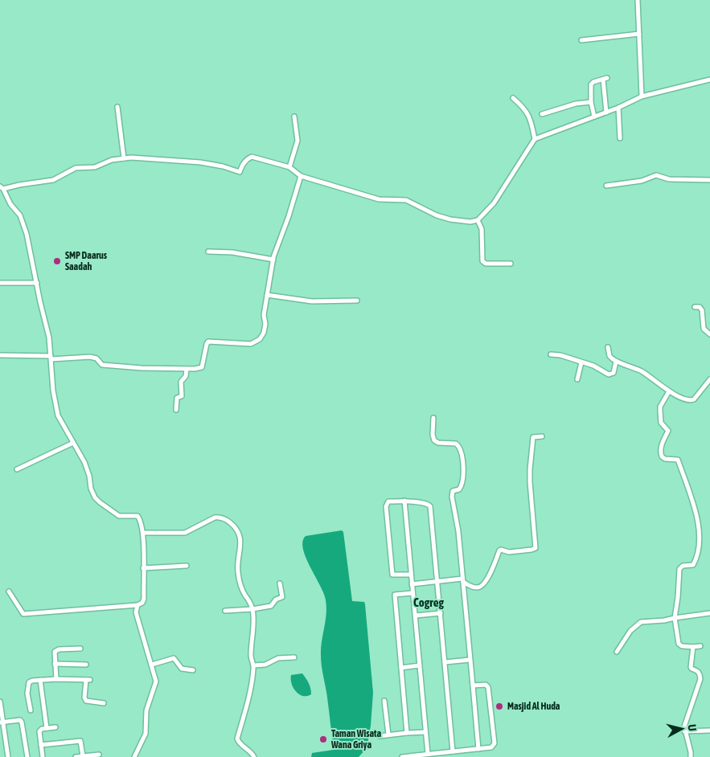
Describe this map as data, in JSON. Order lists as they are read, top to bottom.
{
  "districts": ["Cogreg"],
  "places": ["SMP Daarus Saadah", "Masjid Al Huda", "Taman Wisata Wana Griya"],
  "north": "right"
}
